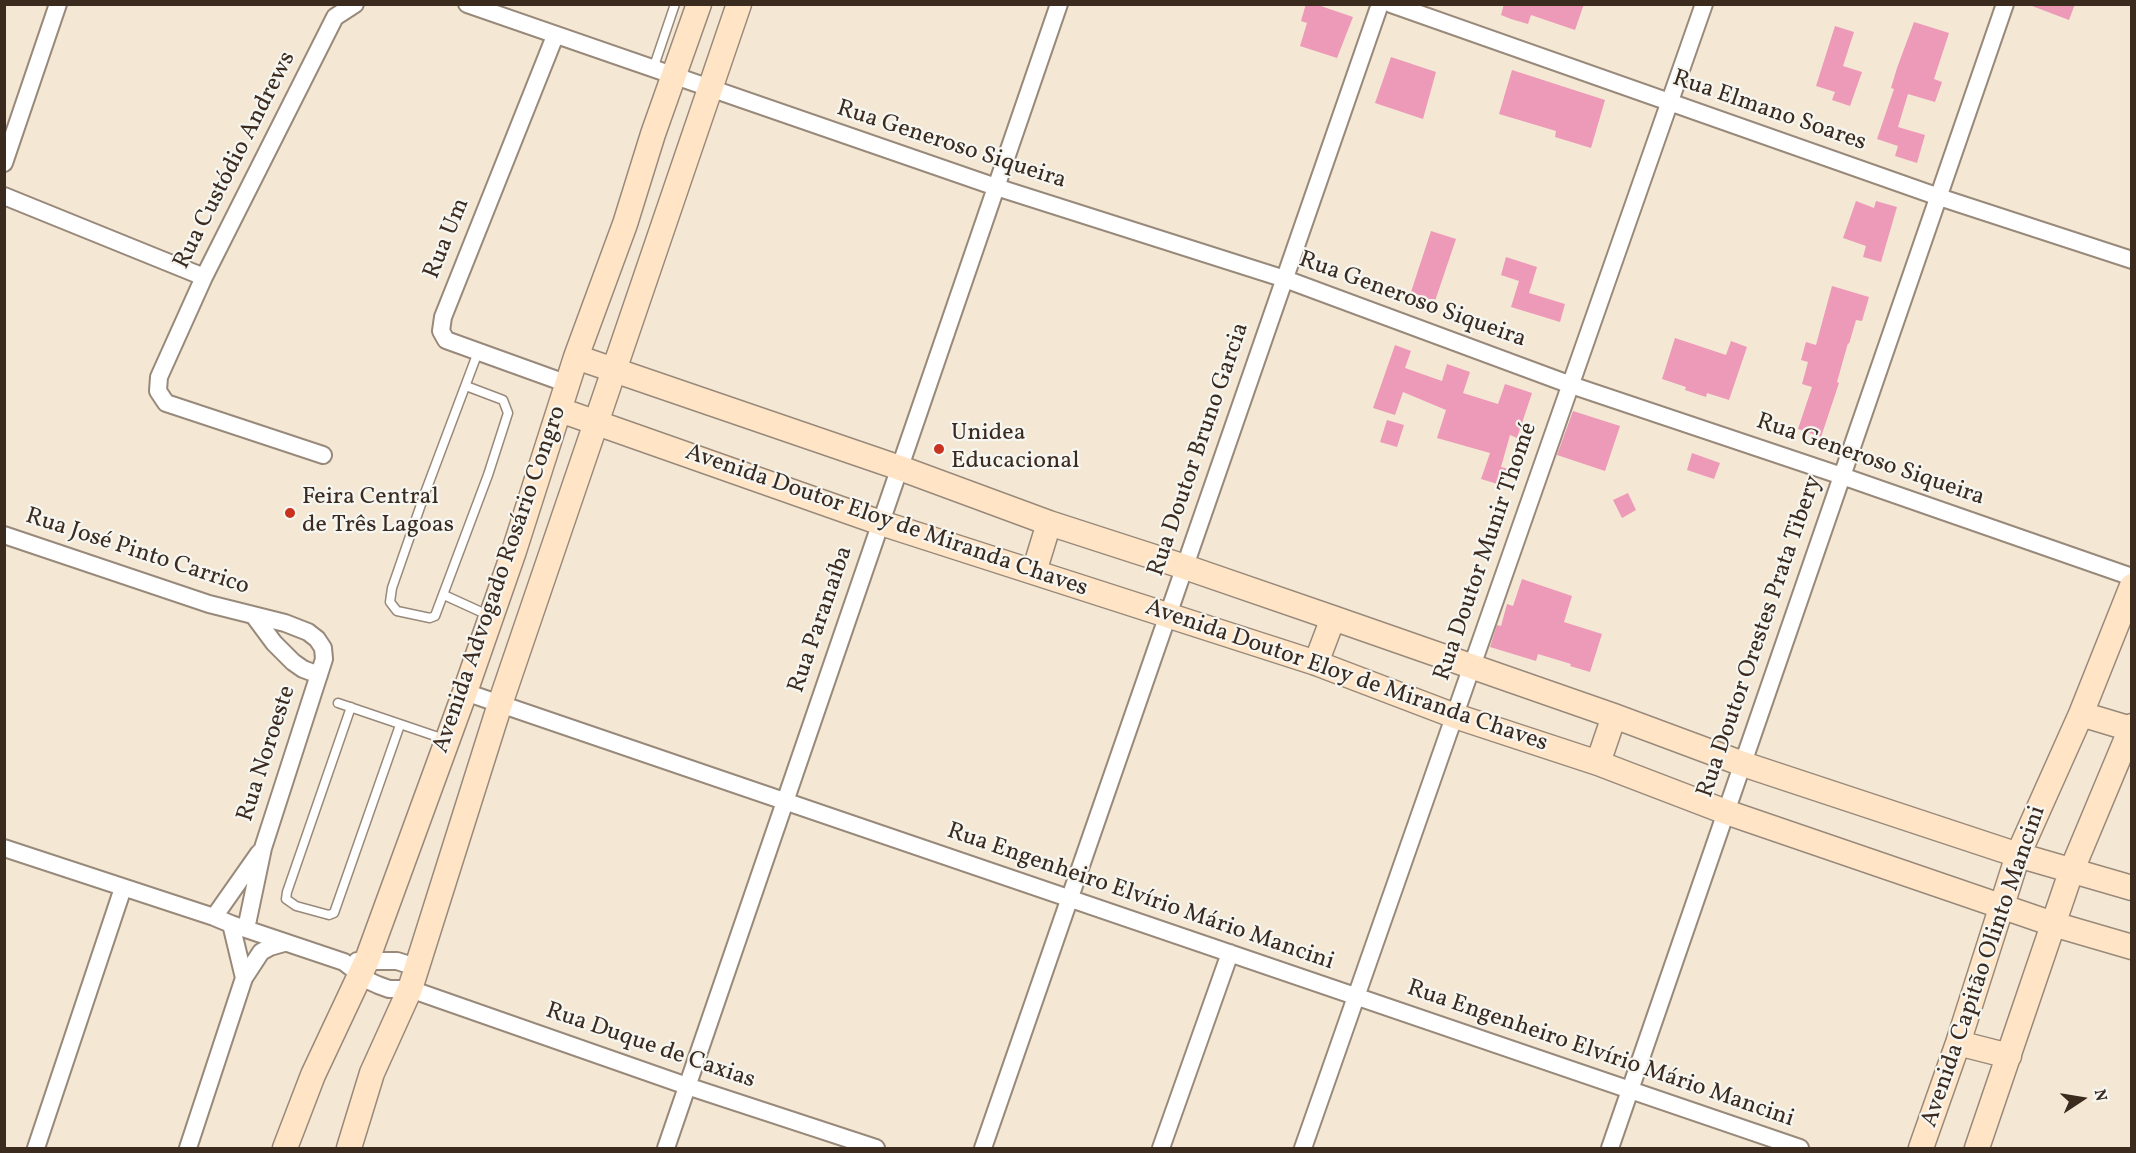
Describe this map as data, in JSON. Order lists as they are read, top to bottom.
{
  "streets": {
    "main road": ["Avenida Doutor Eloy de Miranda Chaves", "Avenida Advogado Rosário Congro", "Avenida Capitão Olinto Mancini"],
    "street": [
      "Rua Elmano Soares",
      "Rua Generoso Siqueira",
      "Rua Custódio Andrews",
      "Rua Um",
      "Rua Doutor Bruno Garcia",
      "Rua Doutor Munir Thomé",
      "Rua José Pinto Carrico",
      "Rua Paranaíba",
      "Rua Doutor Orestes Prata Tibery",
      "Rua Noroeste",
      "Rua Engenheiro Elvírio Mário Mancini",
      "Rua Duque de Caxias"
    ]
  },
  "crossings": [
    ["Rua Elmano Soares", "Rua Doutor Munir Thomé"],
    ["Rua Elmano Soares", "Rua Doutor Orestes Prata Tibery"],
    ["Rua Generoso Siqueira", "Rua Um"],
    ["Rua Generoso Siqueira", "Rua Doutor Bruno Garcia"],
    ["Rua Generoso Siqueira", "Rua Doutor Munir Thomé"],
    ["Rua Generoso Siqueira", "Avenida Advogado Rosário Congro"],
    ["Rua Generoso Siqueira", "Rua Paranaíba"],
    ["Rua Generoso Siqueira", "Rua Doutor Orestes Prata Tibery"],
    ["Rua Um", "Avenida Advogado Rosário Congro"],
    ["Rua Doutor Bruno Garcia", "Avenida Doutor Eloy de Miranda Chaves"],
    ["Rua Doutor Bruno Garcia", "Rua Engenheiro Elvírio Mário Mancini"],
    ["Avenida Doutor Eloy de Miranda Chaves", "Rua Doutor Munir Thomé"],
    ["Avenida Doutor Eloy de Miranda Chaves", "Avenida Advogado Rosário Congro"],
    ["Avenida Doutor Eloy de Miranda Chaves", "Rua Paranaíba"],
    ["Avenida Doutor Eloy de Miranda Chaves", "Rua Doutor Orestes Prata Tibery"],
    ["Avenida Doutor Eloy de Miranda Chaves", "Avenida Capitão Olinto Mancini"],
    ["Rua Doutor Munir Thomé", "Rua Engenheiro Elvírio Mário Mancini"],
    ["Rua José Pinto Carrico", "Rua Noroeste"],
    ["Avenida Advogado Rosário Congro", "Rua Engenheiro Elvírio Mário Mancini"],
    ["Avenida Advogado Rosário Congro", "Rua Duque de Caxias"],
    ["Rua Paranaíba", "Rua Engenheiro Elvírio Mário Mancini"],
    ["Rua Paranaíba", "Rua Duque de Caxias"],
    ["Rua Doutor Orestes Prata Tibery", "Rua Engenheiro Elvírio Mário Mancini"]
  ],
  "places": ["Unidea Educacional", "Feira Central de Três Lagoas"],
  "north": "right"
}
